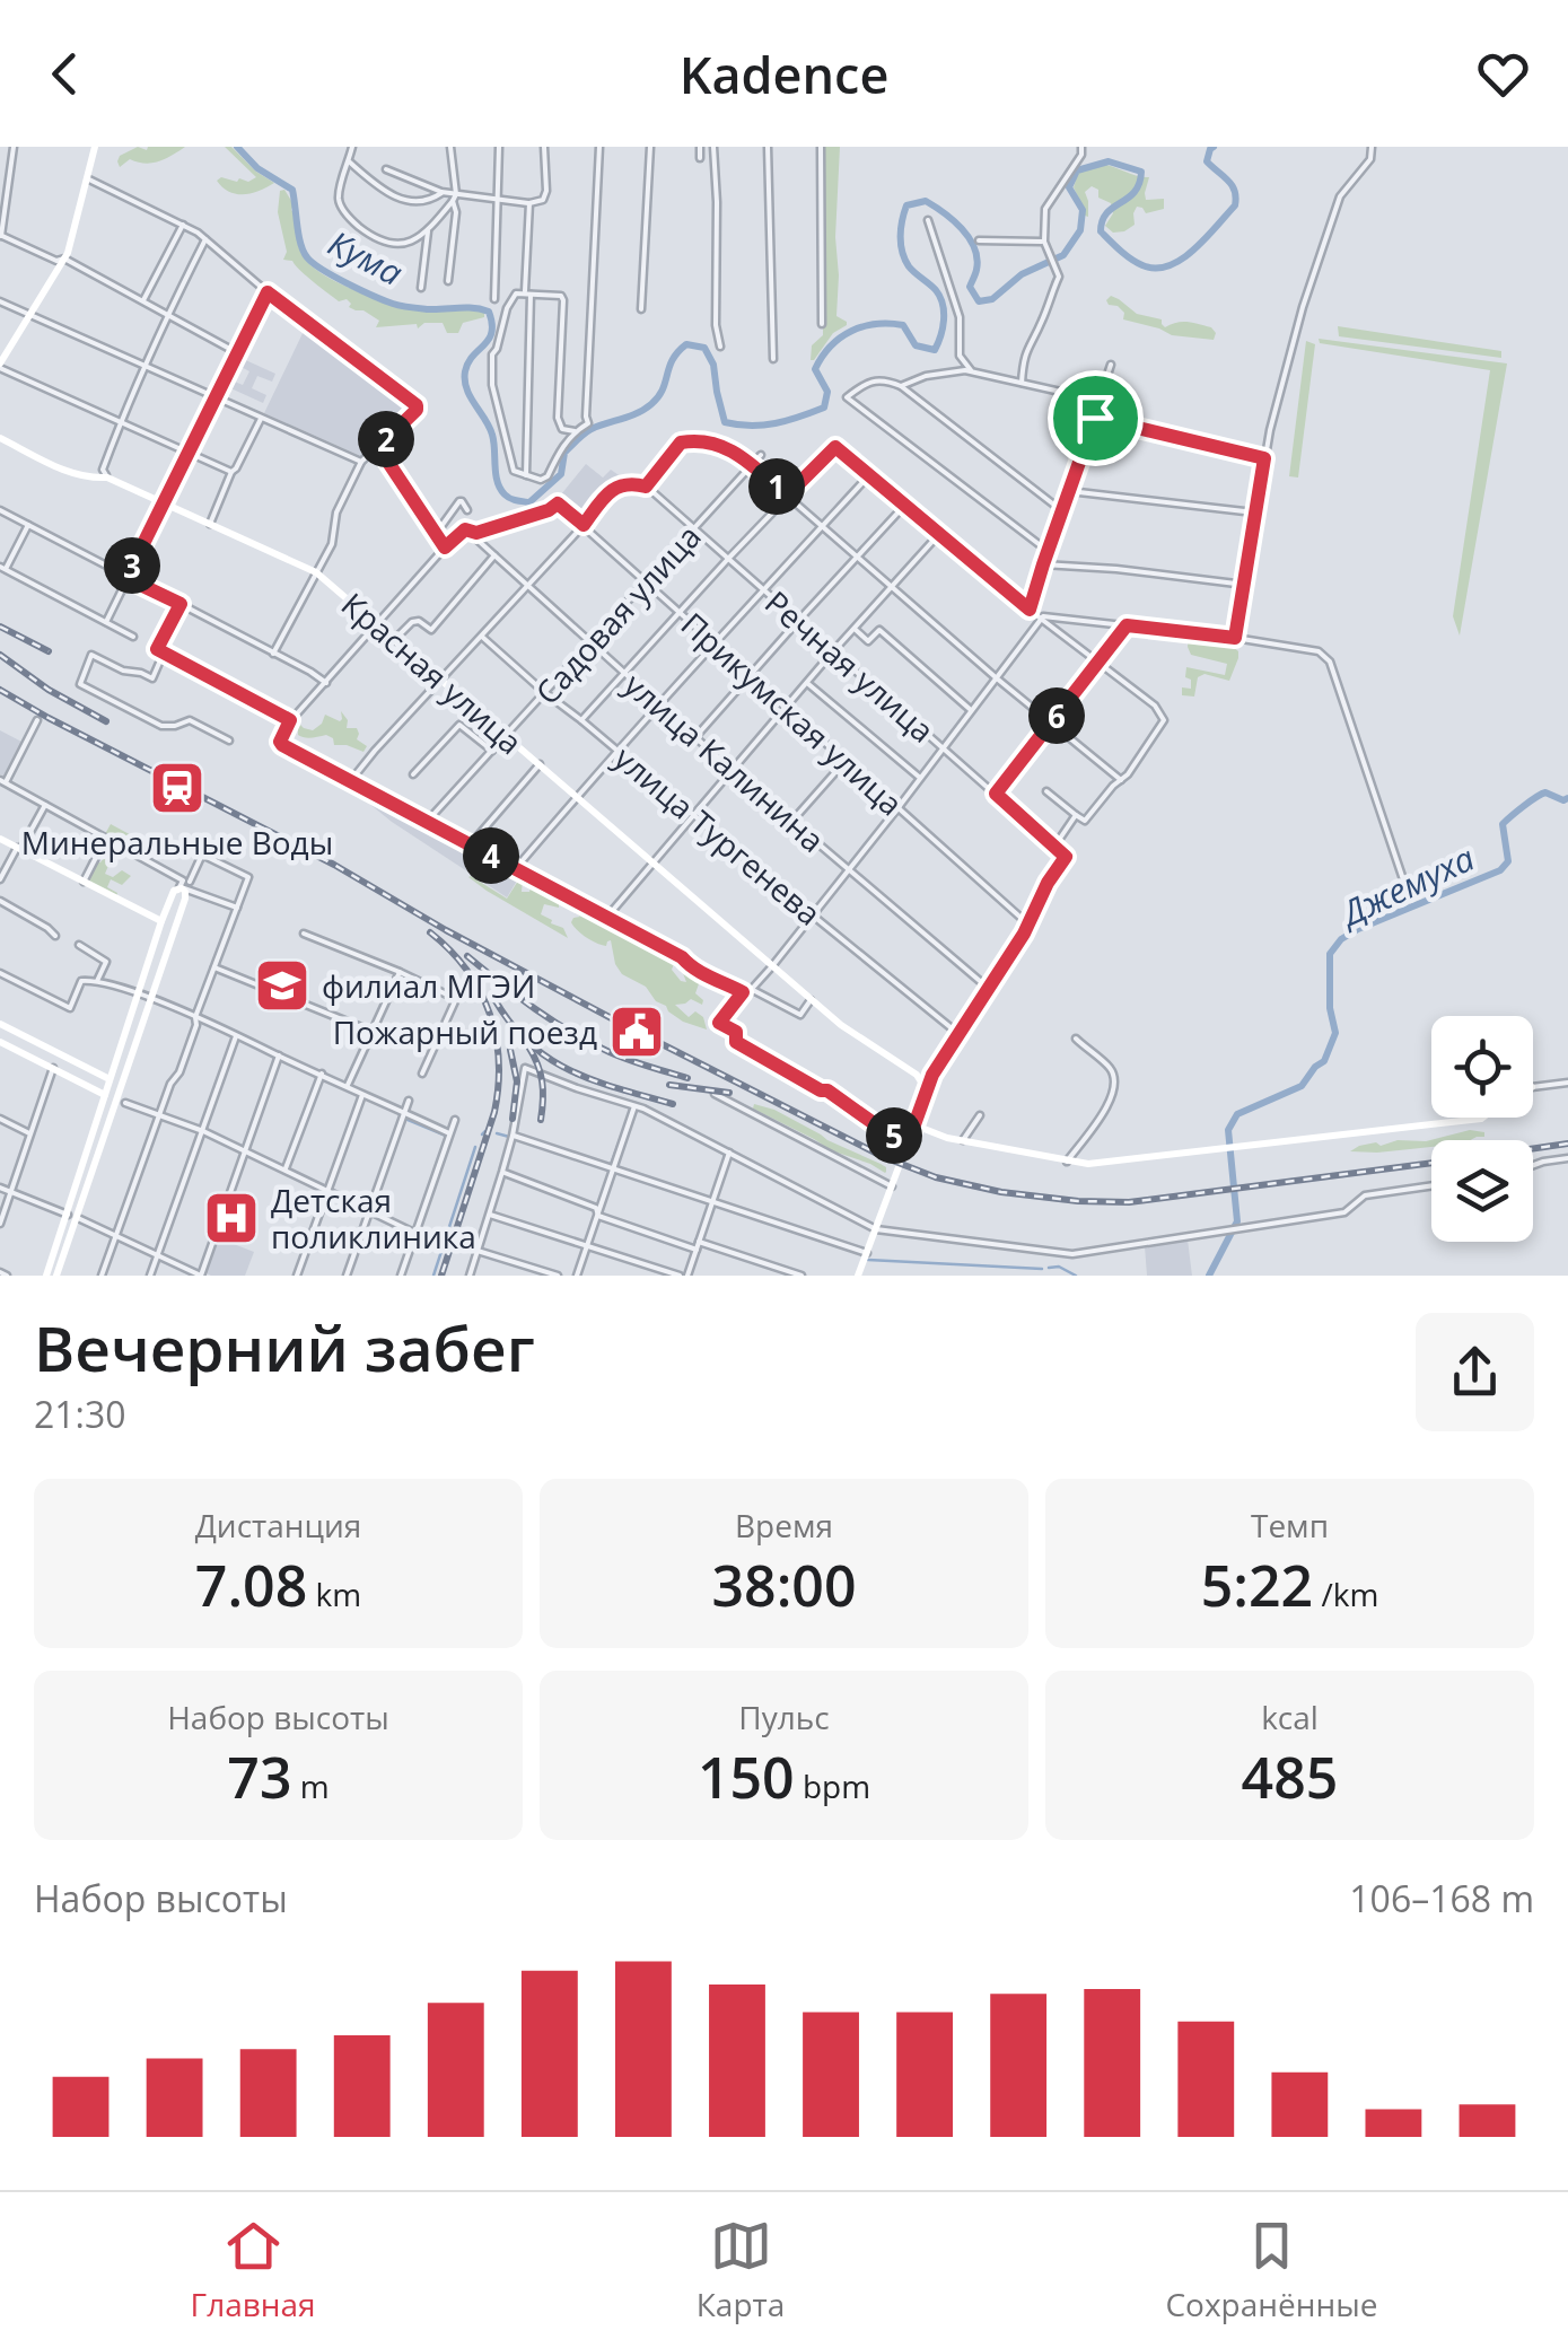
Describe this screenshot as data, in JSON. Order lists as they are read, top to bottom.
{
  "streets": {
    "street": [
      "Садовая улица",
      "Речная улица",
      "Красная улица",
      "Прикумская улица",
      "улица Калинина",
      "улица Тургенева"
    ]
  },
  "crossings": [
    ["Садовая улица", "Речная улица"],
    ["Садовая улица", "Красная улица"],
    ["Садовая улица", "Прикумская улица"],
    ["Садовая улица", "улица Калинина"],
    ["Садовая улица", "улица Тургенева"],
    ["Прикумская улица", "улица Калинина"]
  ],
  "water": ["Кума", "Джемуха"],
  "places": {
    "station": ["Минеральные Воды"],
    "school or university": ["филиал МГЭИ"],
    "public building": ["Пожарный поезд"],
    "hospital": ["Детская поликлиника"]
  },
  "page": {
    "header": "Kadence",
    "pins": [
      "2",
      "1",
      "3",
      "6",
      "4",
      "5"
    ],
    "heading": ["Вечерний забег", "21:30"],
    "stats": [
      ["Дистанция", "7.08 km"],
      ["Время", "38:00"],
      ["Темп", "5:22 /km"],
      ["Набор высоты", "73 m"],
      ["Пульс", "150 bpm"],
      ["kcal", "485"]
    ],
    "chart": ["Набор высоты", "106–168 m"],
    "tabs": ["Главная", "Карта", "Сохранённые"]
  }
}
